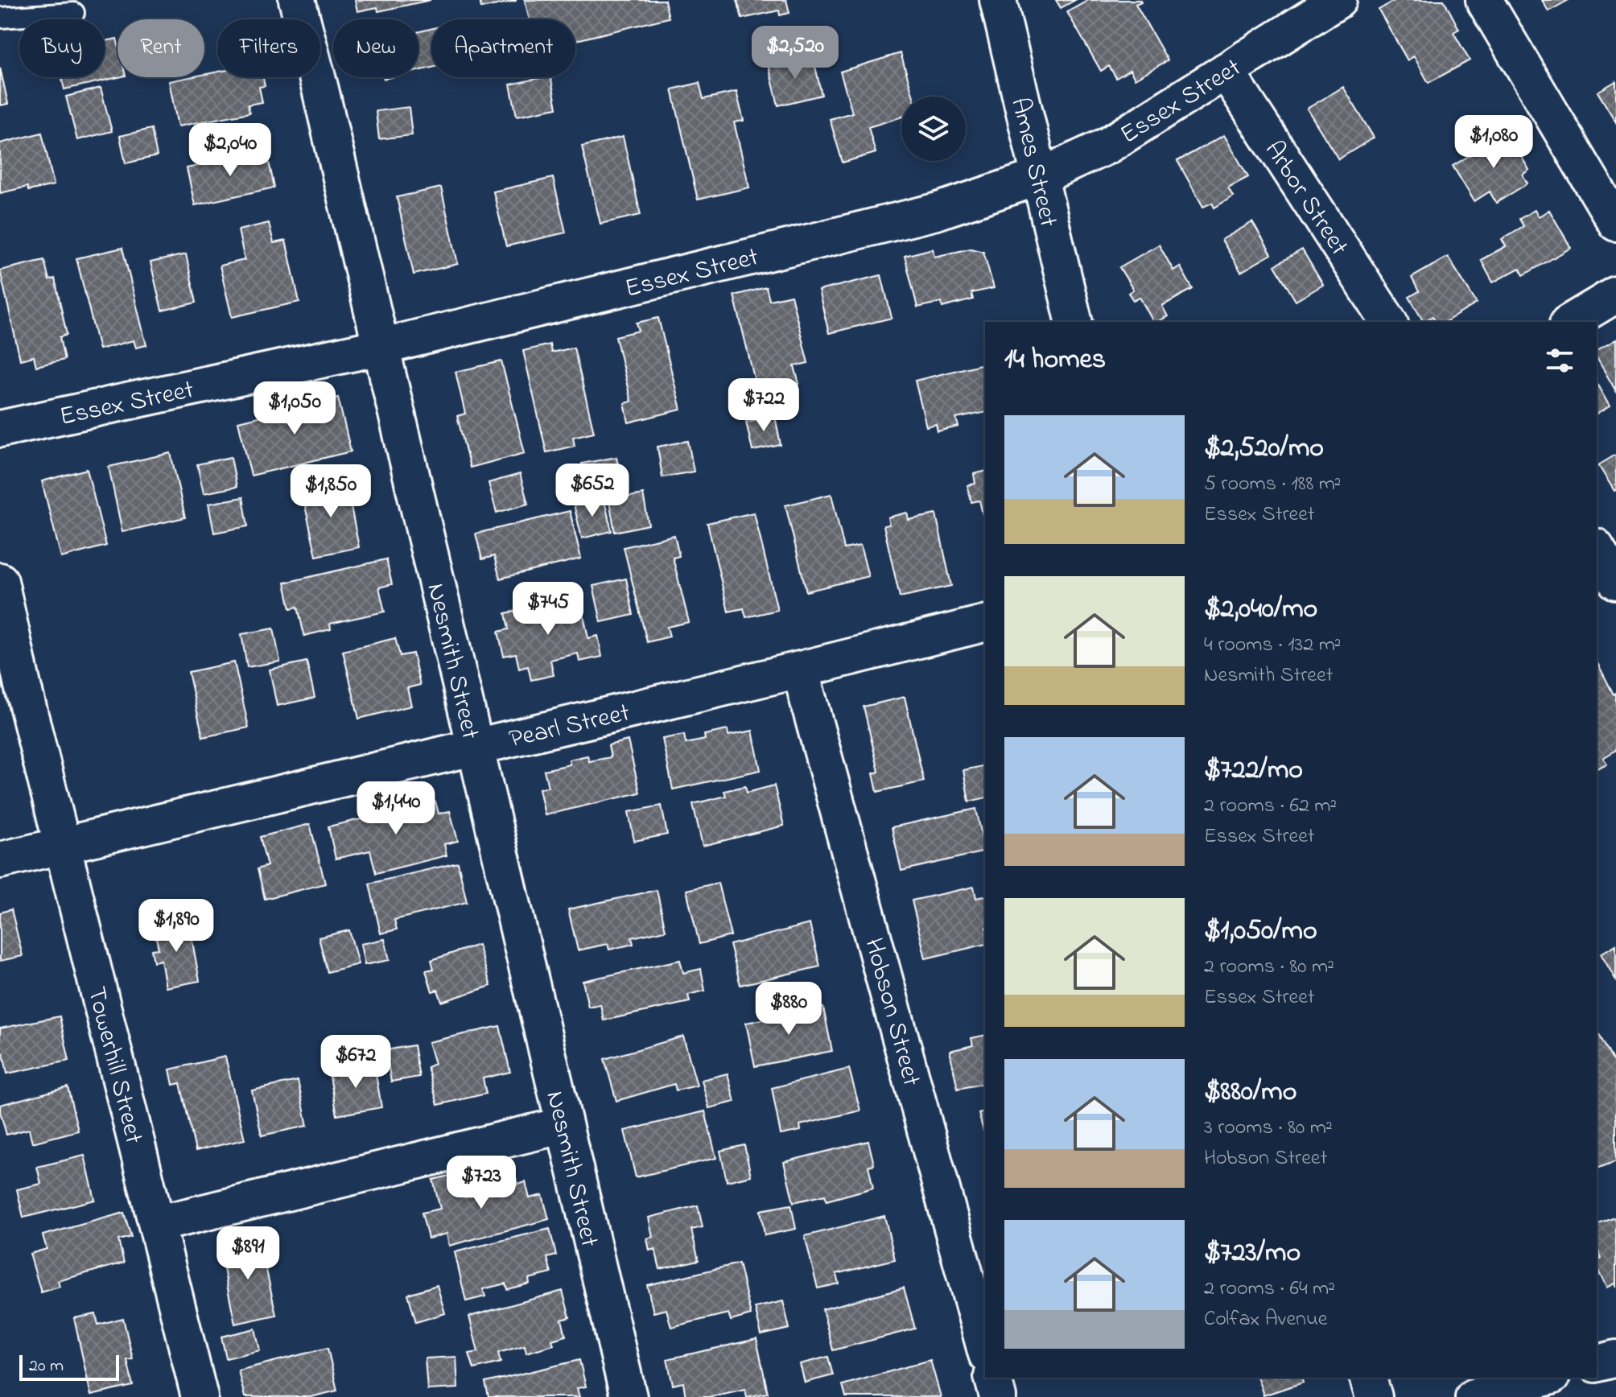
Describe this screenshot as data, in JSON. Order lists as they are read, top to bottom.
{
  "streets": {
    "street": [
      "Essex Street",
      "Ames Street",
      "Arbor Street",
      "Nesmith Street",
      "Pearl Street",
      "Hobson Street",
      "Towerhill Street"
    ]
  },
  "crossings": [
    ["Essex Street", "Ames Street"],
    ["Essex Street", "Arbor Street"],
    ["Essex Street", "Nesmith Street"],
    ["Nesmith Street", "Pearl Street"],
    ["Pearl Street", "Hobson Street"],
    ["Pearl Street", "Towerhill Street"]
  ],
  "scale_bar": "20 m",
  "page": {
    "chip": [
      "Buy",
      "Rent",
      "Filters",
      "New",
      "Apartment"
    ],
    "price": [
      "$2,520",
      "$1,080",
      "$2,040",
      "$722",
      "$1,050",
      "$652",
      "$1,850",
      "$745",
      "$1,440",
      "$1,890",
      "$880",
      "$672",
      "$723",
      "$891"
    ],
    "heading": "14 homes",
    "list": [
      {
        "name": "$2,520/mo",
        "note": "5 rooms · 188 m² · Essex Street"
      },
      {
        "name": "$2,040/mo",
        "note": "4 rooms · 132 m² · Nesmith Street"
      },
      {
        "name": "$722/mo",
        "note": "2 rooms · 62 m² · Essex Street"
      },
      {
        "name": "$1,050/mo",
        "note": "2 rooms · 80 m² · Essex Street"
      },
      {
        "name": "$880/mo",
        "note": "3 rooms · 80 m² · Hobson Street"
      },
      {
        "name": "$723/mo",
        "note": "2 rooms · 64 m² · Colfax Avenue"
      }
    ],
    "scale": "20 m"
  }
}
